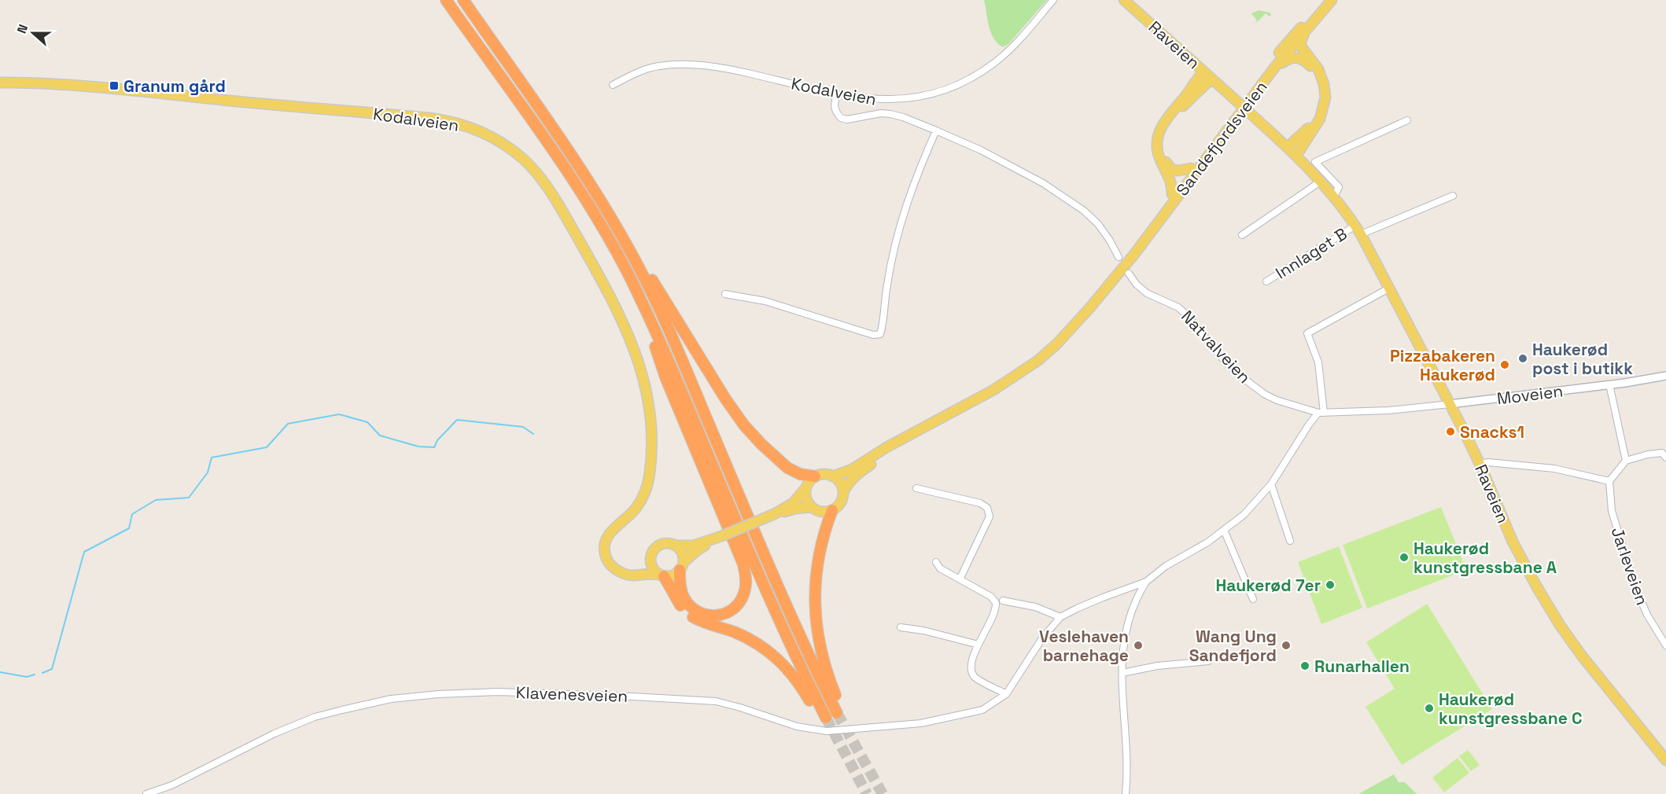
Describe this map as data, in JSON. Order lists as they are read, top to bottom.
{
  "streets": {
    "main road": ["Raveien", "Kodalveien", "Sandefjordsveien"],
    "street": [
      "Innlaget B",
      "Natvalveien",
      "Moveien",
      "Jarleveien",
      "Klavenesveien"
    ]
  },
  "crossings": [
    ["Raveien", "Innlaget B"],
    ["Raveien", "Natvalveien"],
    ["Raveien", "Moveien"],
    ["Natvalveien", "Moveien"],
    ["Natvalveien", "Klavenesveien"]
  ],
  "places": {
    "transit": ["Granum gård"],
    "other": [
      "Haukerød post i butikk",
      "Pizzabakeren Haukerød",
      "Snacks1",
      "Haukerød kunstgressbane A",
      "Haukerød 7er",
      "Veslehaven barnehage",
      "Wang Ung Sandefjord",
      "Runarhallen",
      "Haukerød kunstgressbane C"
    ]
  },
  "north": "left"
}
